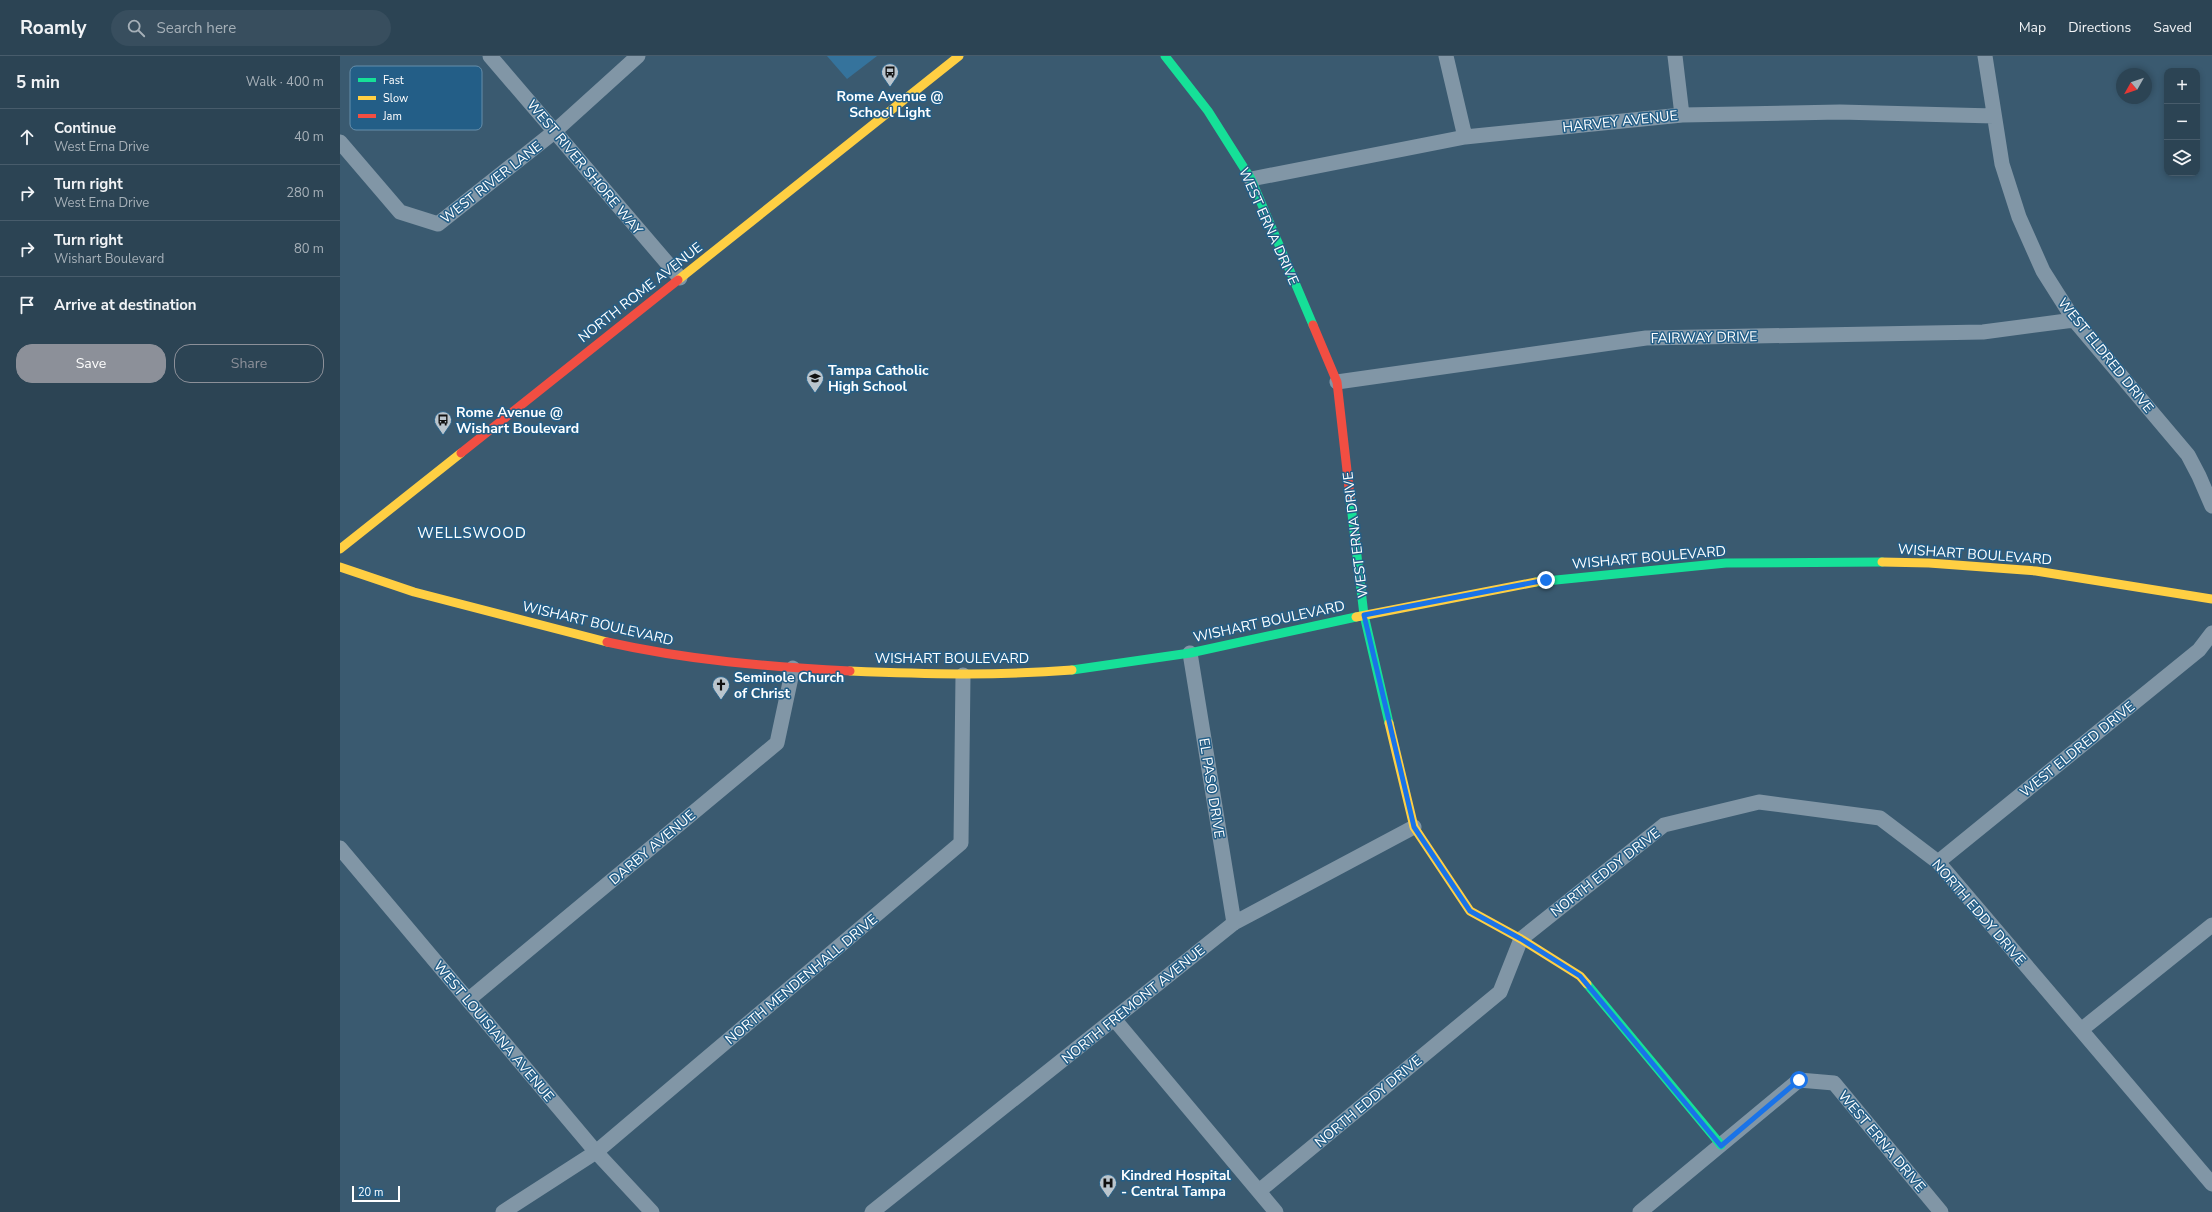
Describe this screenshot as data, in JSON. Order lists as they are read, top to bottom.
{
  "streets": {
    "street": [
      "HARVEY AVENUE",
      "WEST RIVER SHORE WAY",
      "WEST RIVER LANE",
      "WEST ERNA DRIVE",
      "NORTH ROME AVENUE",
      "FAIRWAY DRIVE",
      "WEST ELDRED DRIVE",
      "WISHART BOULEVARD",
      "EL PASO DRIVE",
      "DARBY AVENUE",
      "NORTH EDDY DRIVE",
      "NORTH MENDENHALL DRIVE",
      "NORTH FREMONT AVENUE",
      "WEST LOUISIANA AVENUE"
    ]
  },
  "crossings": [
    ["HARVEY AVENUE", "WEST ERNA DRIVE"],
    ["HARVEY AVENUE", "WEST ELDRED DRIVE"],
    ["WEST RIVER SHORE WAY", "WEST RIVER LANE"],
    ["WEST RIVER SHORE WAY", "NORTH ROME AVENUE"],
    ["WEST ERNA DRIVE", "FAIRWAY DRIVE"],
    ["WEST ERNA DRIVE", "WISHART BOULEVARD"],
    ["WEST ERNA DRIVE", "NORTH EDDY DRIVE"],
    ["WEST ERNA DRIVE", "NORTH FREMONT AVENUE"],
    ["FAIRWAY DRIVE", "WEST ELDRED DRIVE"],
    ["WEST ELDRED DRIVE", "NORTH EDDY DRIVE"],
    ["WISHART BOULEVARD", "EL PASO DRIVE"],
    ["WISHART BOULEVARD", "DARBY AVENUE"],
    ["WISHART BOULEVARD", "NORTH MENDENHALL DRIVE"],
    ["EL PASO DRIVE", "NORTH FREMONT AVENUE"],
    ["DARBY AVENUE", "WEST LOUISIANA AVENUE"],
    ["NORTH MENDENHALL DRIVE", "WEST LOUISIANA AVENUE"]
  ],
  "districts": ["WELLSWOOD"],
  "places": {
    "bus stop": ["Rome Avenue @ School Light", "Rome Avenue @ Wishart Boulevard"],
    "school or university": ["Tampa Catholic High School"],
    "church": ["Seminole Church of Christ"],
    "hospital": ["Kindred Hospital - Central Tampa"]
  },
  "legend": ["Fast", "Slow", "Jam"],
  "scale_bar": "20 m",
  "north": "bottom left",
  "page": {
    "header": "Roamly",
    "search": "Search here",
    "nav": ["Map", "Directions", "Saved"],
    "heading": ["5 min", "Walk · 400 m"],
    "map_buttons": ["+", "−"],
    "list": [
      ["Continue", "West Erna Drive", "40 m"],
      ["Turn right", "West Erna Drive", "280 m"],
      ["Turn right", "Wishart Boulevard", "80 m"],
      "Arrive at destination"
    ],
    "buttons": ["Save", "Share"],
    "scale": "20 m"
  }
}
